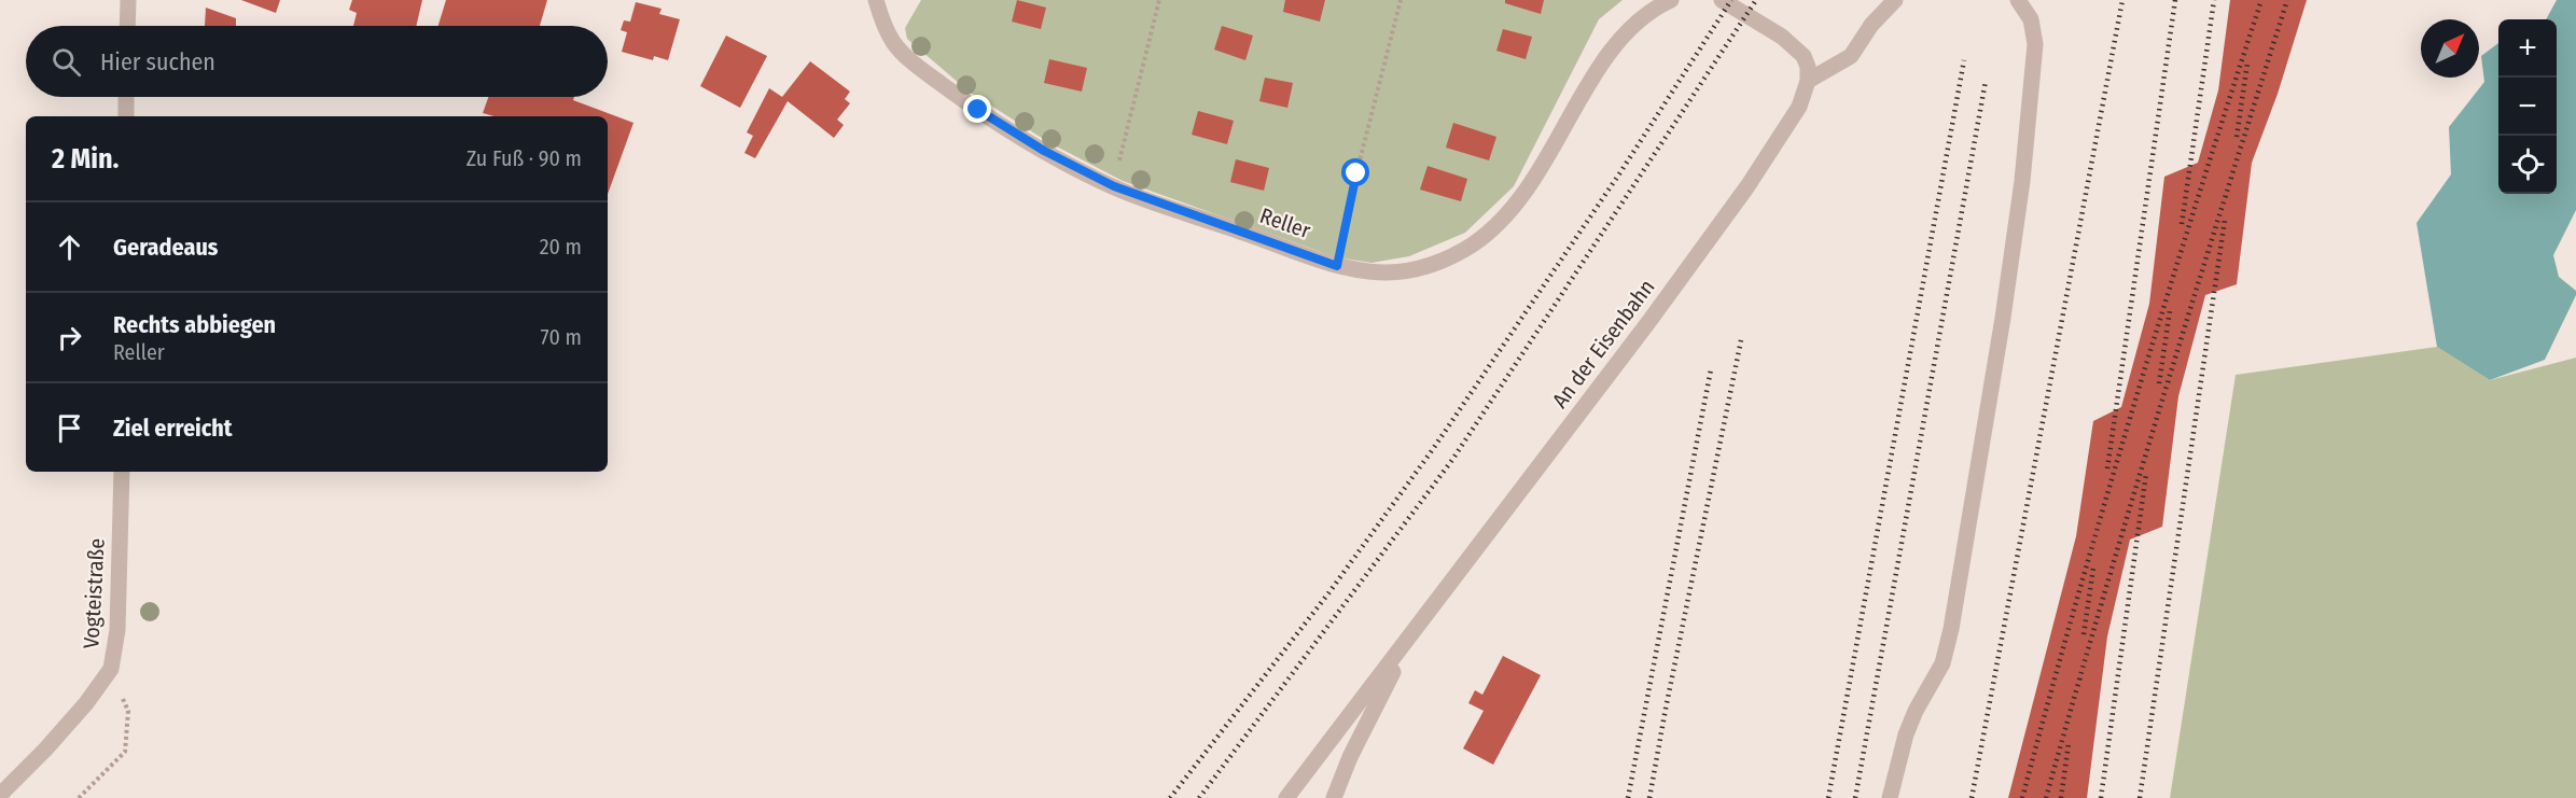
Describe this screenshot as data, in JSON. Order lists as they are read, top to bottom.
{
  "streets": {
    "street": ["Reller", "An der Eisenbahn", "Vogteistraße"]
  },
  "north": "top right",
  "page": {
    "map_buttons": ["+", "−"],
    "search": "Hier suchen",
    "heading": ["2 Min.", "Zu Fuß · 90 m"],
    "list": [
      ["Geradeaus", "20 m"],
      ["Rechts abbiegen", "Reller", "70 m"],
      "Ziel erreicht"
    ]
  }
}
